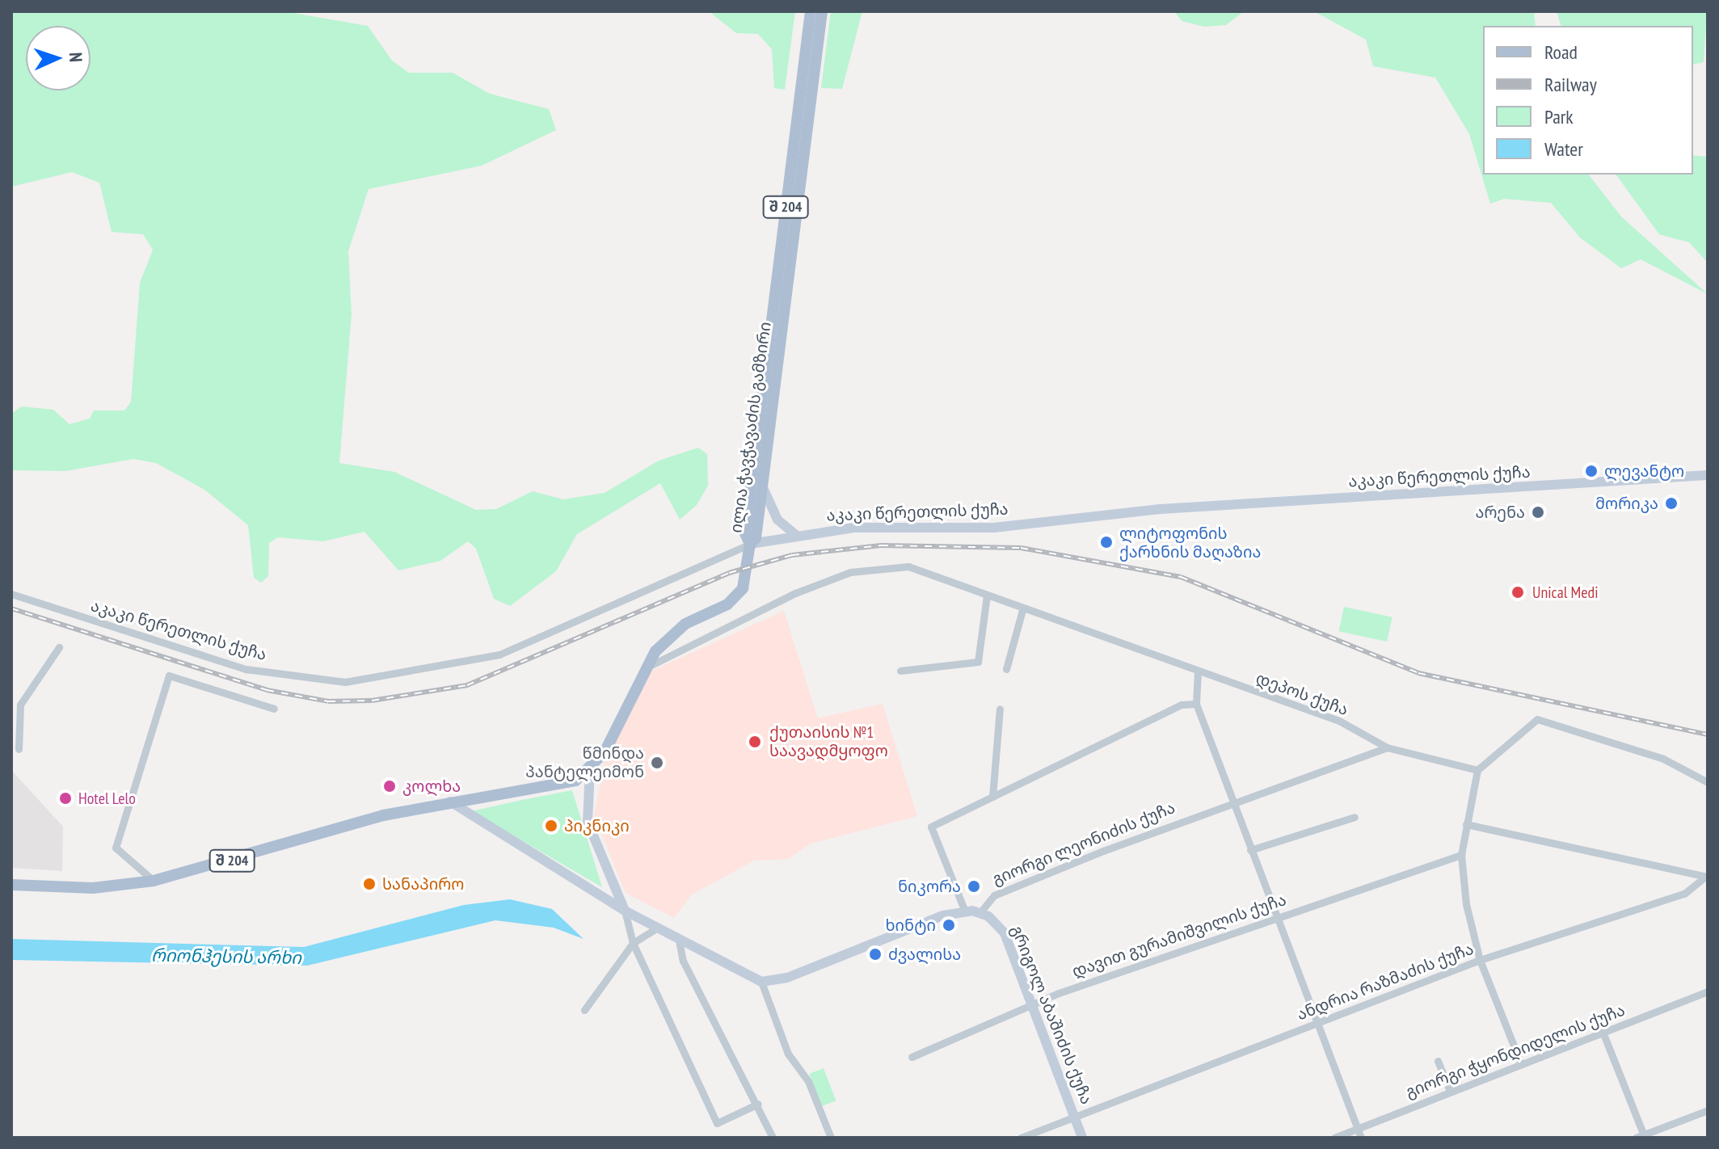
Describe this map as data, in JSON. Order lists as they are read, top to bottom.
{
  "streets": {
    "main road": [
      "შ 204",
      "ილია ჭავჭავაძის გამზირი",
      "აკაკი წერეთლის ქუჩა",
      "გრიგოლ აბაშიძის ქუჩა"
    ],
    "street": [
      "დეპოს ქუჩა",
      "გიორგი ლეონიძის ქუჩა",
      "დავით გურამიშვილის ქუჩა",
      "ანდრია რაზმაძის ქუჩა",
      "გიორგი ჭყონდიდელის ქუჩა"
    ]
  },
  "crossings": [
    ["შ 204", "ილია ჭავჭავაძის გამზირი"],
    ["შ 204", "აკაკი წერეთლის ქუჩა"],
    ["შ 204", "დეპოს ქუჩა"],
    ["ილია ჭავჭავაძის გამზირი", "აკაკი წერეთლის ქუჩა"],
    ["დეპოს ქუჩა", "გიორგი ლეონიძის ქუჩა"],
    ["გიორგი ლეონიძის ქუჩა", "გრიგოლ აბაშიძის ქუჩა"],
    ["დავით გურამიშვილის ქუჩა", "გრიგოლ აბაშიძის ქუჩა"],
    ["ანდრია რაზმაძის ქუჩა", "გრიგოლ აბაშიძის ქუჩა"]
  ],
  "water": ["რიონჰესის არხი"],
  "places": [
    "ლევანტო",
    "მორიკა",
    "არენა",
    "ლიტოფონის ქარხნის მაღაზია",
    "Unical Medi",
    "ქუთაისის №1 საავადმყოფო",
    "წმინდა პანტელეიმონ",
    "კოლხა",
    "Hotel Lelo",
    "პიკნიკი",
    "სანაპირო",
    "ნიკორა",
    "ხინტი",
    "ძვალისა"
  ],
  "legend": [
    "Road",
    "Railway",
    "Park",
    "Water"
  ],
  "north": "right"
}
